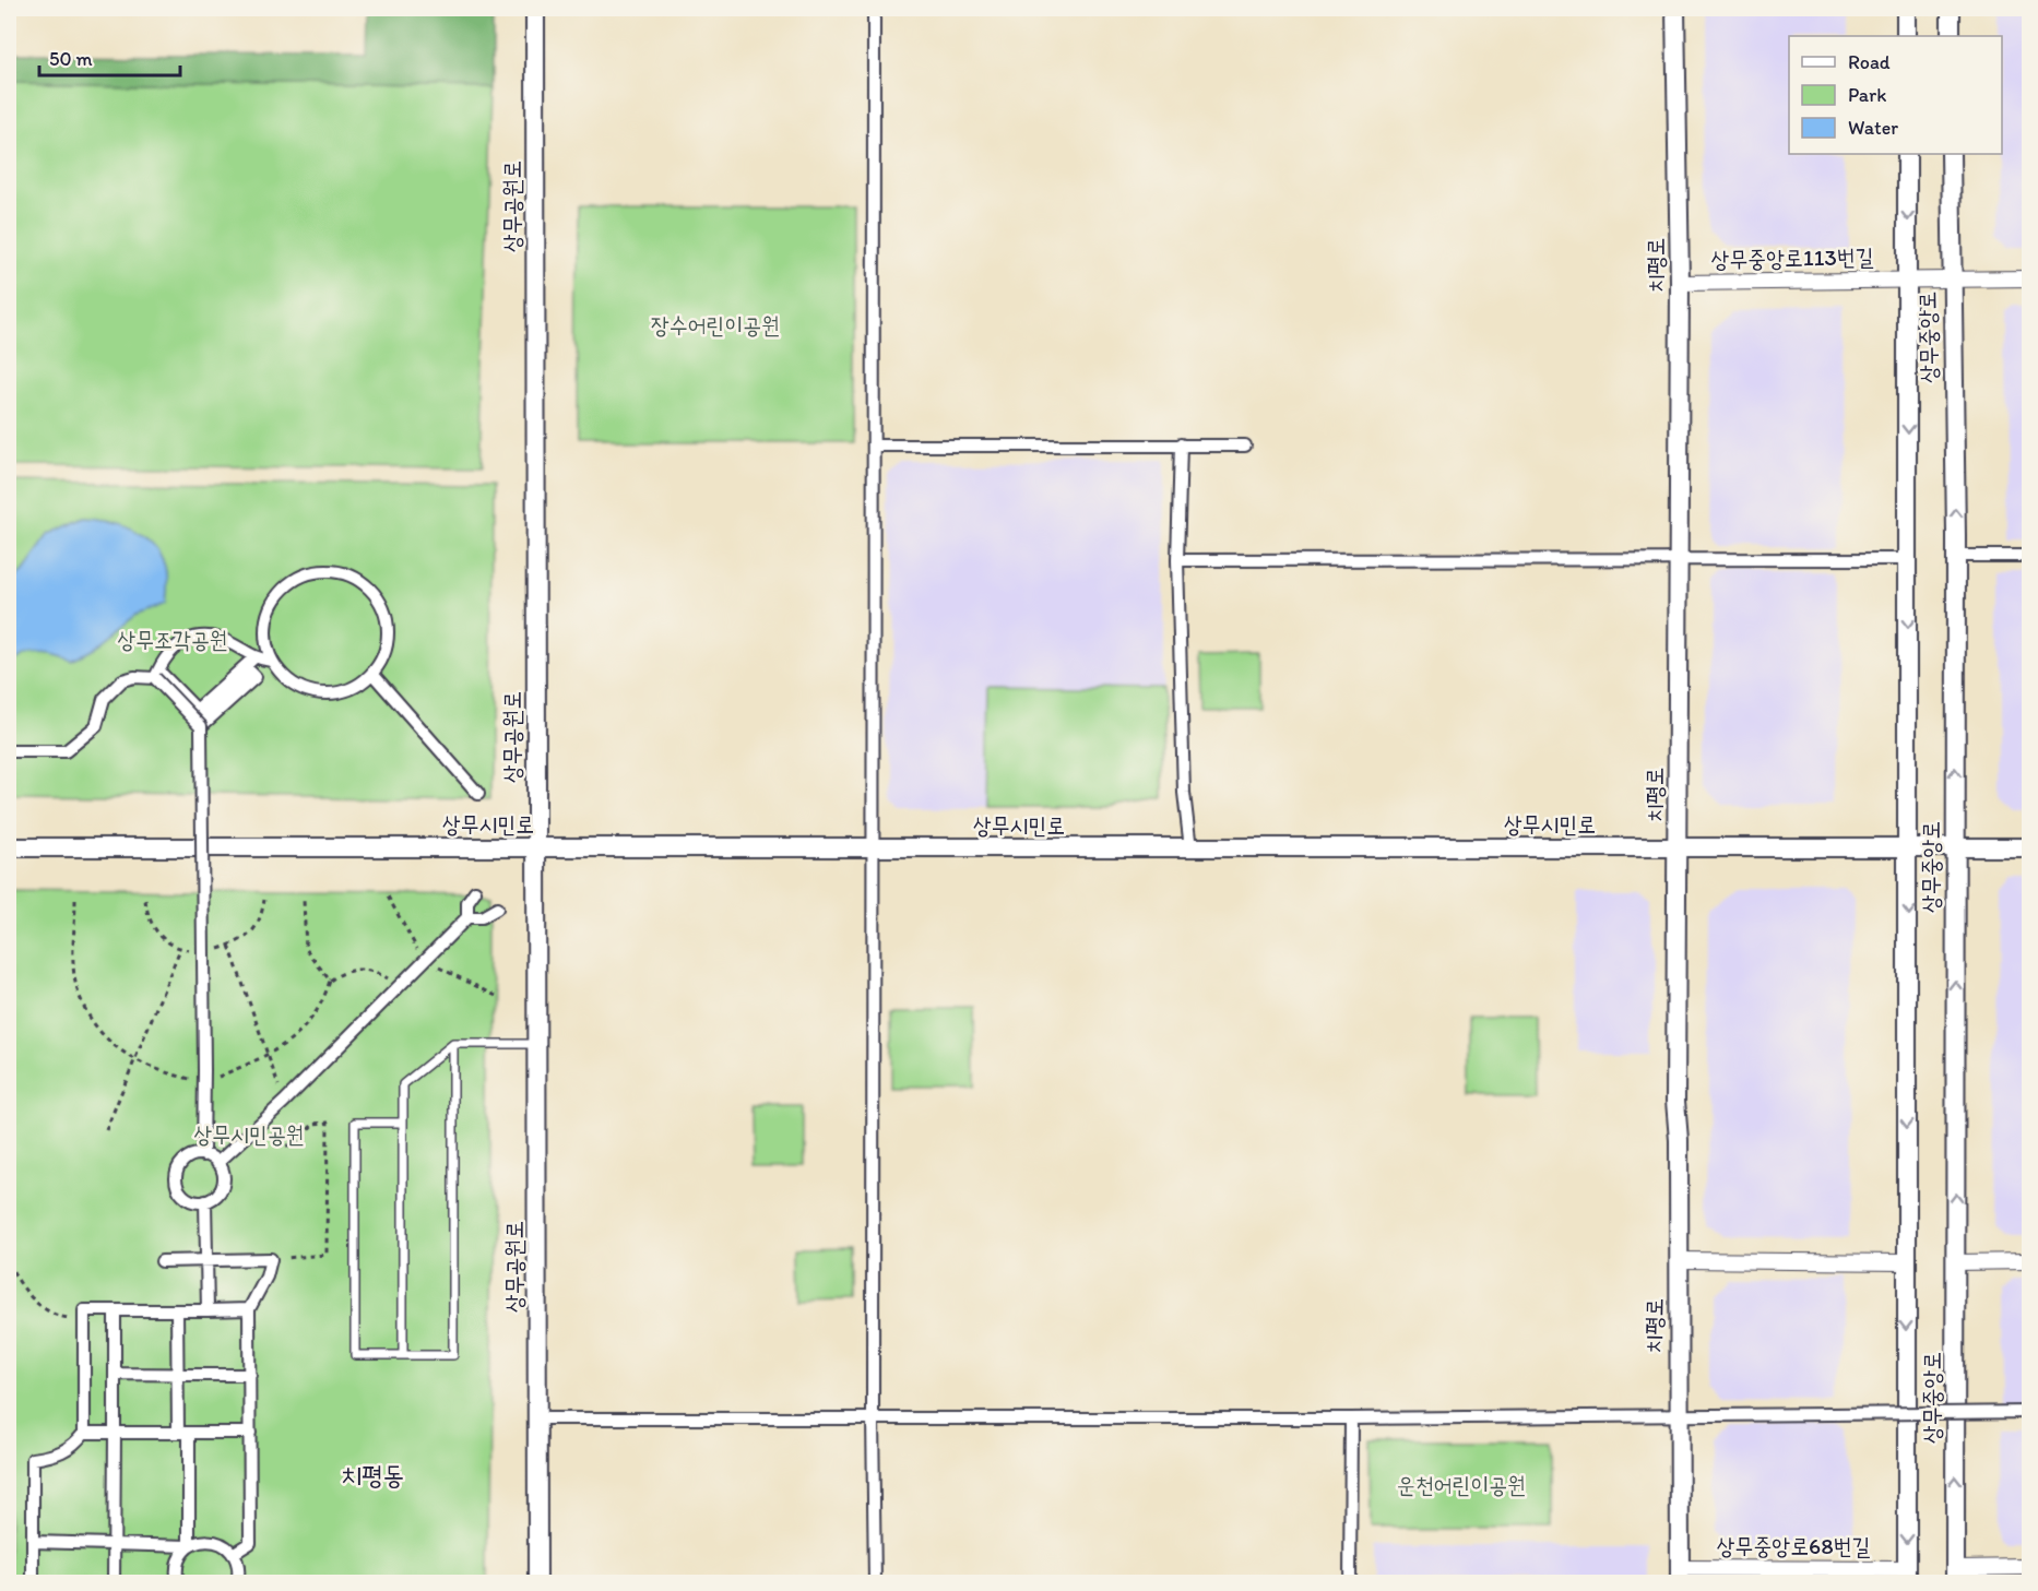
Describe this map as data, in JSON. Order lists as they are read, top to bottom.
{
  "streets": {
    "street": [
      "상무공원로",
      "상무중앙로113번길",
      "치평로",
      "상무중앙로",
      "상무시민로",
      "상무중앙로68번길"
    ]
  },
  "crossings": [
    ["상무공원로", "상무시민로"],
    ["상무중앙로113번길", "치평로"],
    ["상무중앙로113번길", "상무중앙로"],
    ["치평로", "상무시민로"],
    ["치평로", "상무중앙로68번길"],
    ["상무중앙로", "상무시민로"],
    ["상무중앙로", "상무중앙로68번길"]
  ],
  "districts": ["치평동"],
  "parks": [
    "장수어린이공원",
    "상무조각공원",
    "상무시민공원",
    "운천어린이공원"
  ],
  "legend": ["Road", "Park", "Water"],
  "scale_bar": "50 m"
}
